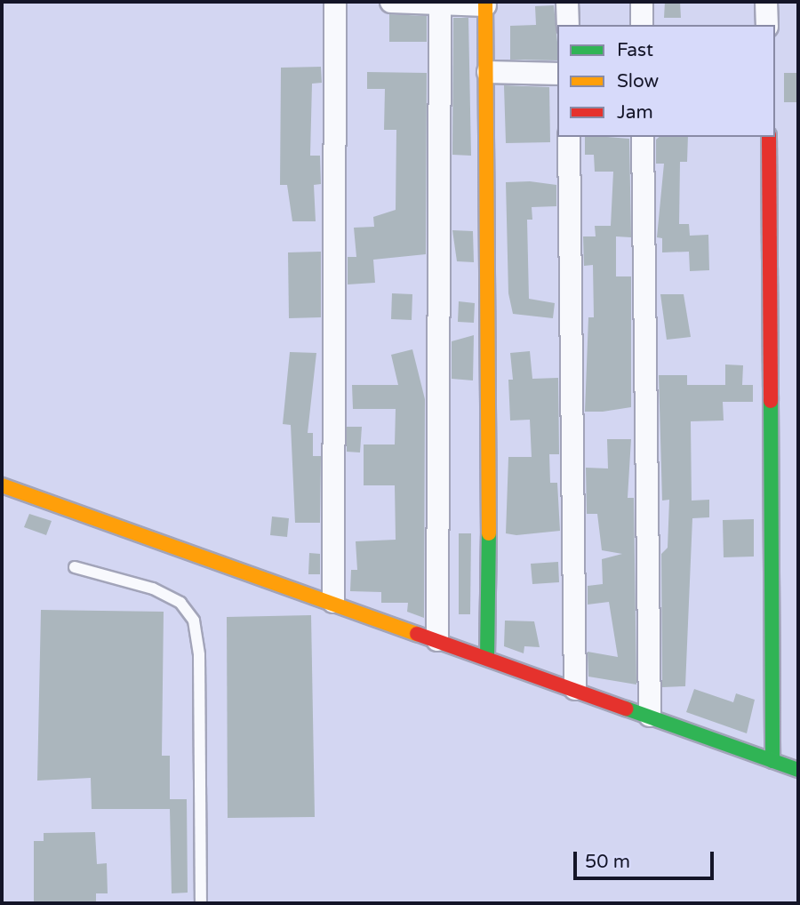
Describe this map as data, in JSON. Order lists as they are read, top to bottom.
{
  "legend": ["Fast", "Slow", "Jam"],
  "scale_bar": "50 m"
}
